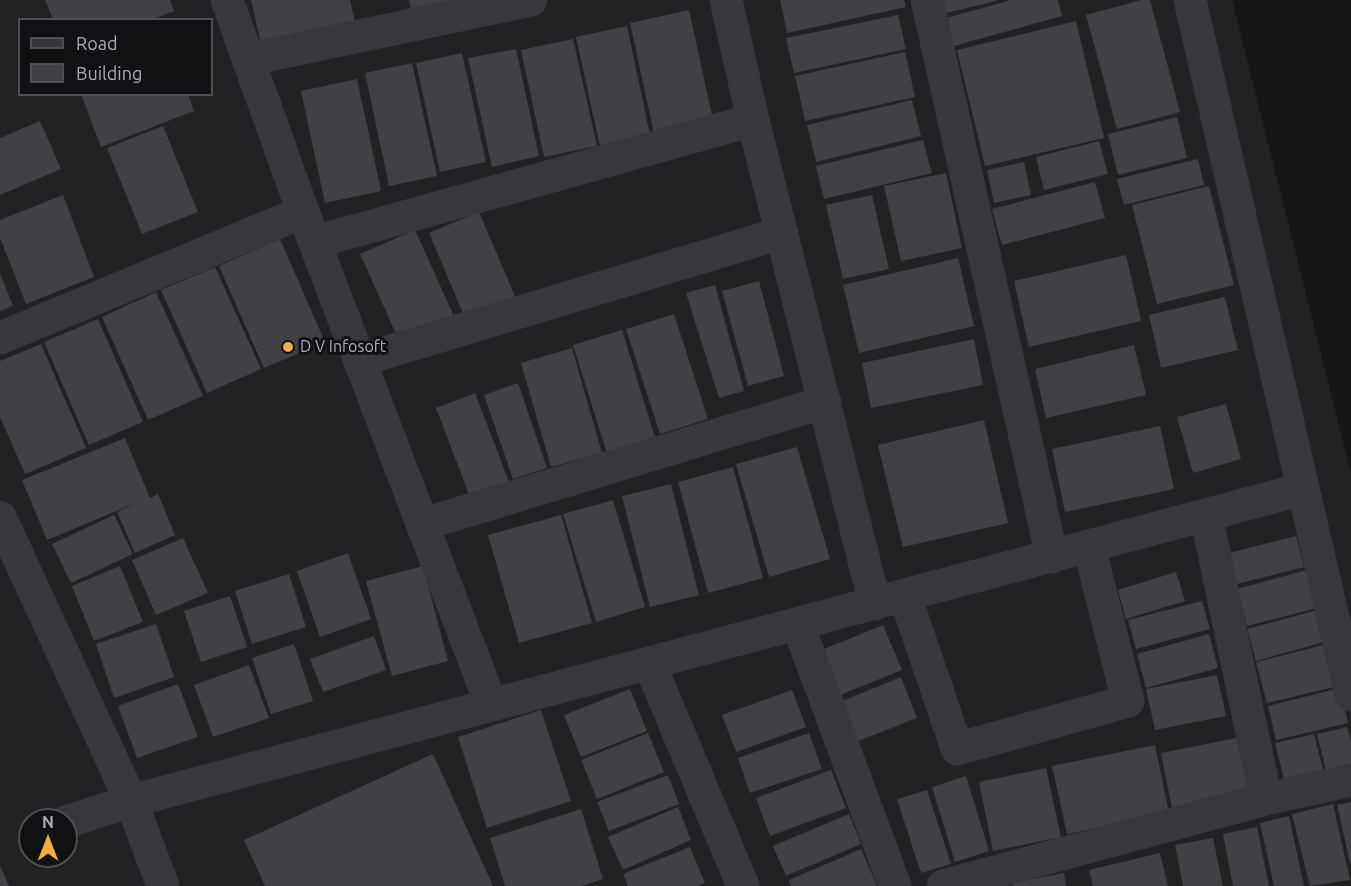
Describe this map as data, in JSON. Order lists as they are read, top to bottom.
{
  "places": ["D V Infosoft"],
  "legend": ["Road", "Building"],
  "north": "top"
}
